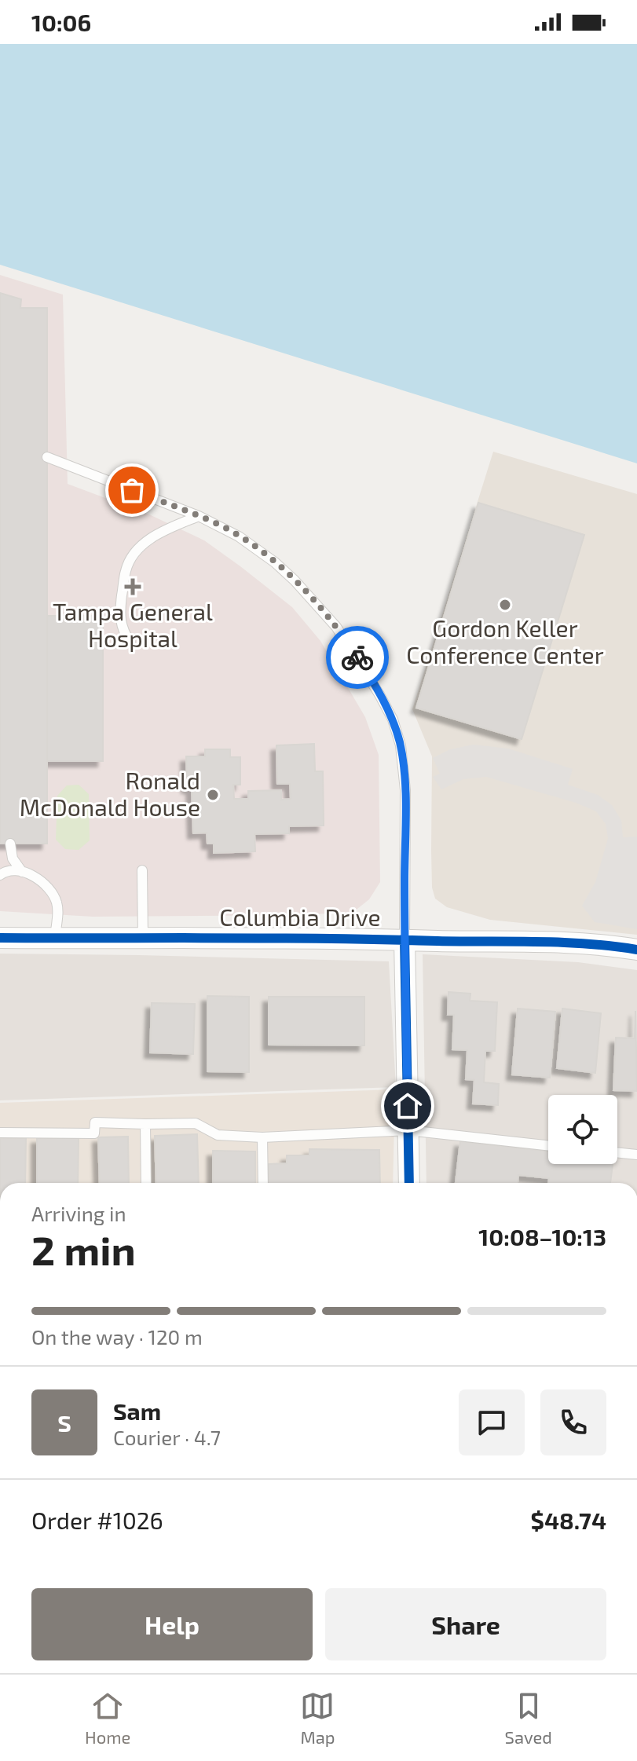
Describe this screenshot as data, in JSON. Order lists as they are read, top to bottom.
{
  "streets": {
    "street": ["Columbia Drive"]
  },
  "places": {
    "health": ["Tampa General Hospital"],
    "other": ["Gordon Keller Conference Center", "Ronald McDonald House"]
  },
  "page": {
    "status": "10:06",
    "heading": ["2 min", "Arriving in", "10:08–10:13"],
    "panel": [
      "Sam",
      "Courier · 4.7",
      "Order #1026",
      "$48.74"
    ],
    "bar": "On the way · 120 m",
    "round": "S",
    "buttons": ["Help", "Share"],
    "tabs": ["Home", "Map", "Saved"]
  }
}
